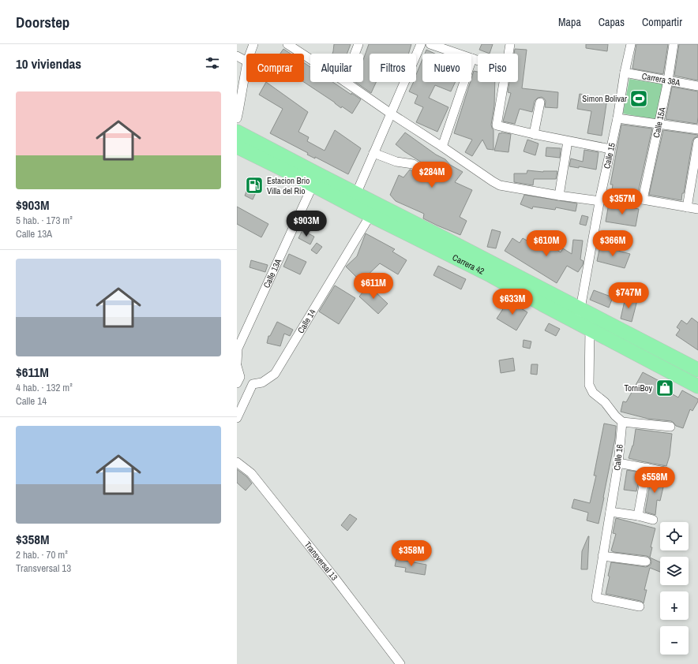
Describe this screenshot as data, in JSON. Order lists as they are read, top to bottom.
{
  "streets": {
    "highway": ["Carrera 42"],
    "street": [
      "Carrera 38A",
      "Calle 15A",
      "Calle 15",
      "Calle 13A",
      "Calle 14",
      "Calle 16",
      "Transversal 13"
    ]
  },
  "crossings": [
    ["Carrera 38A", "Calle 15A"],
    ["Carrera 38A", "Calle 15"],
    ["Calle 15", "Carrera 42"],
    ["Carrera 42", "Calle 13A"],
    ["Carrera 42", "Calle 14"]
  ],
  "places": {
    "sports": ["Simon Bolivar"],
    "fuel station": ["Estacion Brio Villa del Rio"],
    "shop": ["TorniBoy"]
  },
  "page": {
    "header": "Doorstep",
    "nav": ["Mapa", "Capas", "Compartir"],
    "heading": "10 viviendas",
    "chip": [
      "Comprar",
      "Alquilar",
      "Filtros",
      "Nuevo",
      "Piso"
    ],
    "list": [
      {
        "name": "$903M",
        "note": "5 hab. · 173 m² · Calle 13A"
      },
      {
        "name": "$611M",
        "note": "4 hab. · 132 m² · Calle 14"
      },
      {
        "name": "$358M",
        "note": "2 hab. · 70 m² · Transversal 13"
      }
    ],
    "price": [
      "$284M",
      "$357M",
      "$903M",
      "$610M",
      "$366M",
      "$611M",
      "$747M",
      "$633M",
      "$558M",
      "$358M"
    ],
    "map_buttons": ["+", "−"]
  }
}
